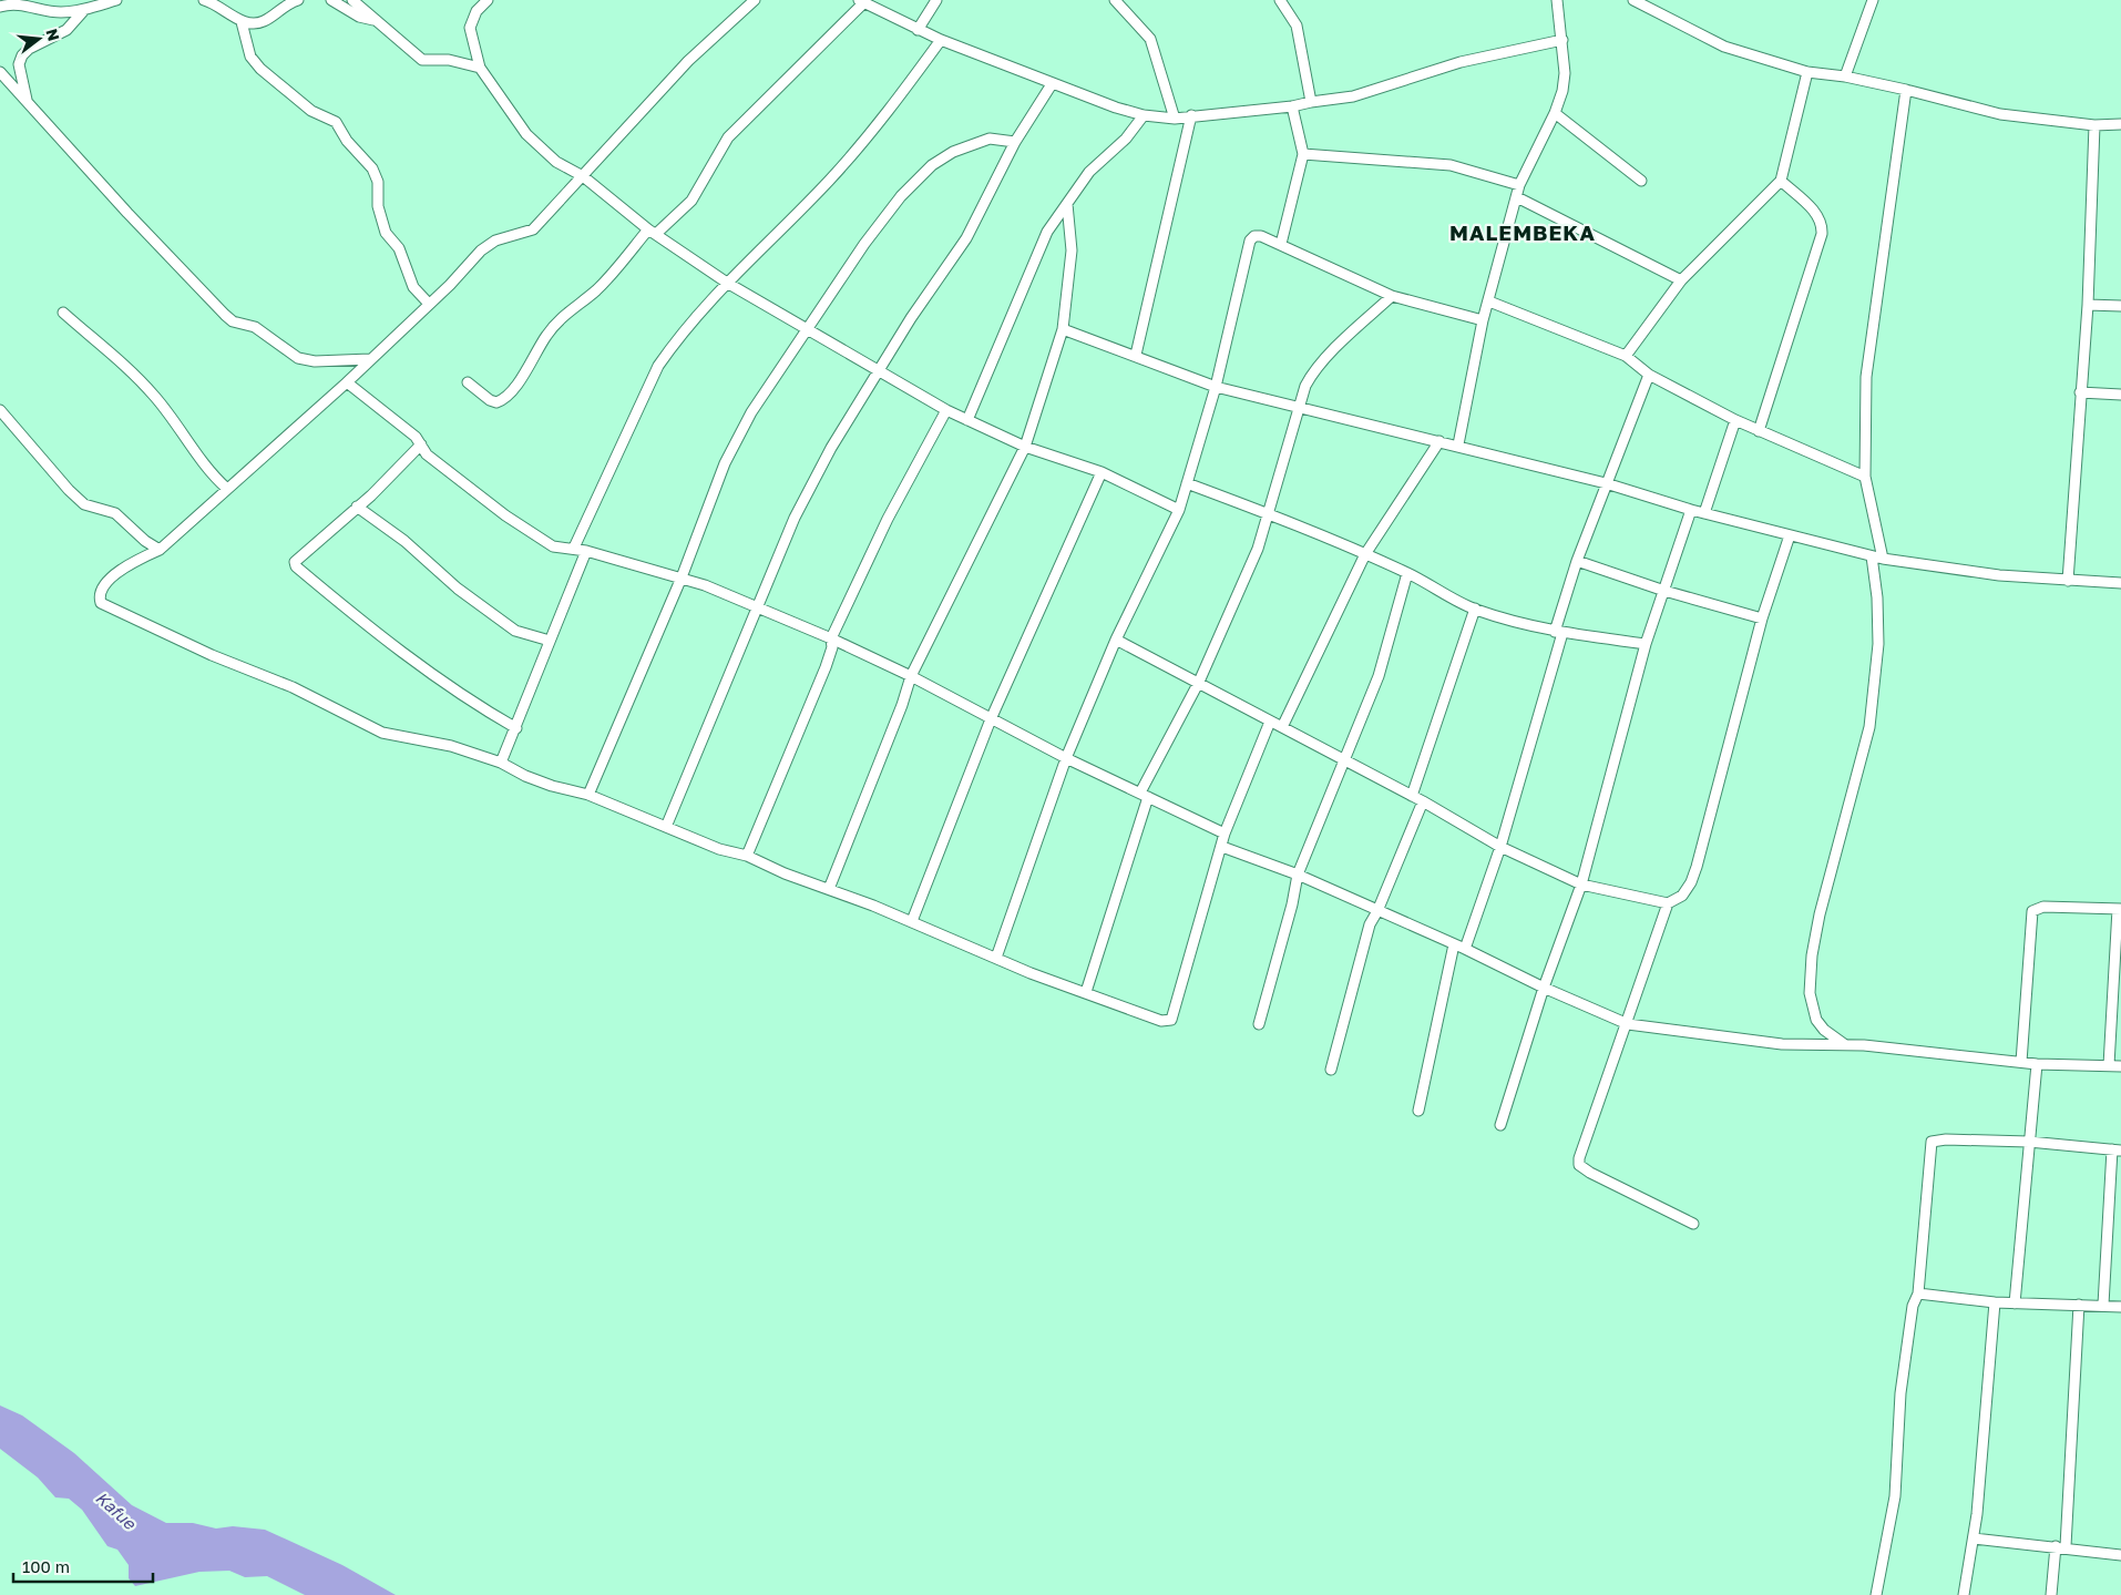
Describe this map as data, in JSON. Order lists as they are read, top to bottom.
{
  "districts": ["MALEMBEKA"],
  "water": ["Kafue"],
  "scale_bar": "100 m",
  "north": "right"
}
